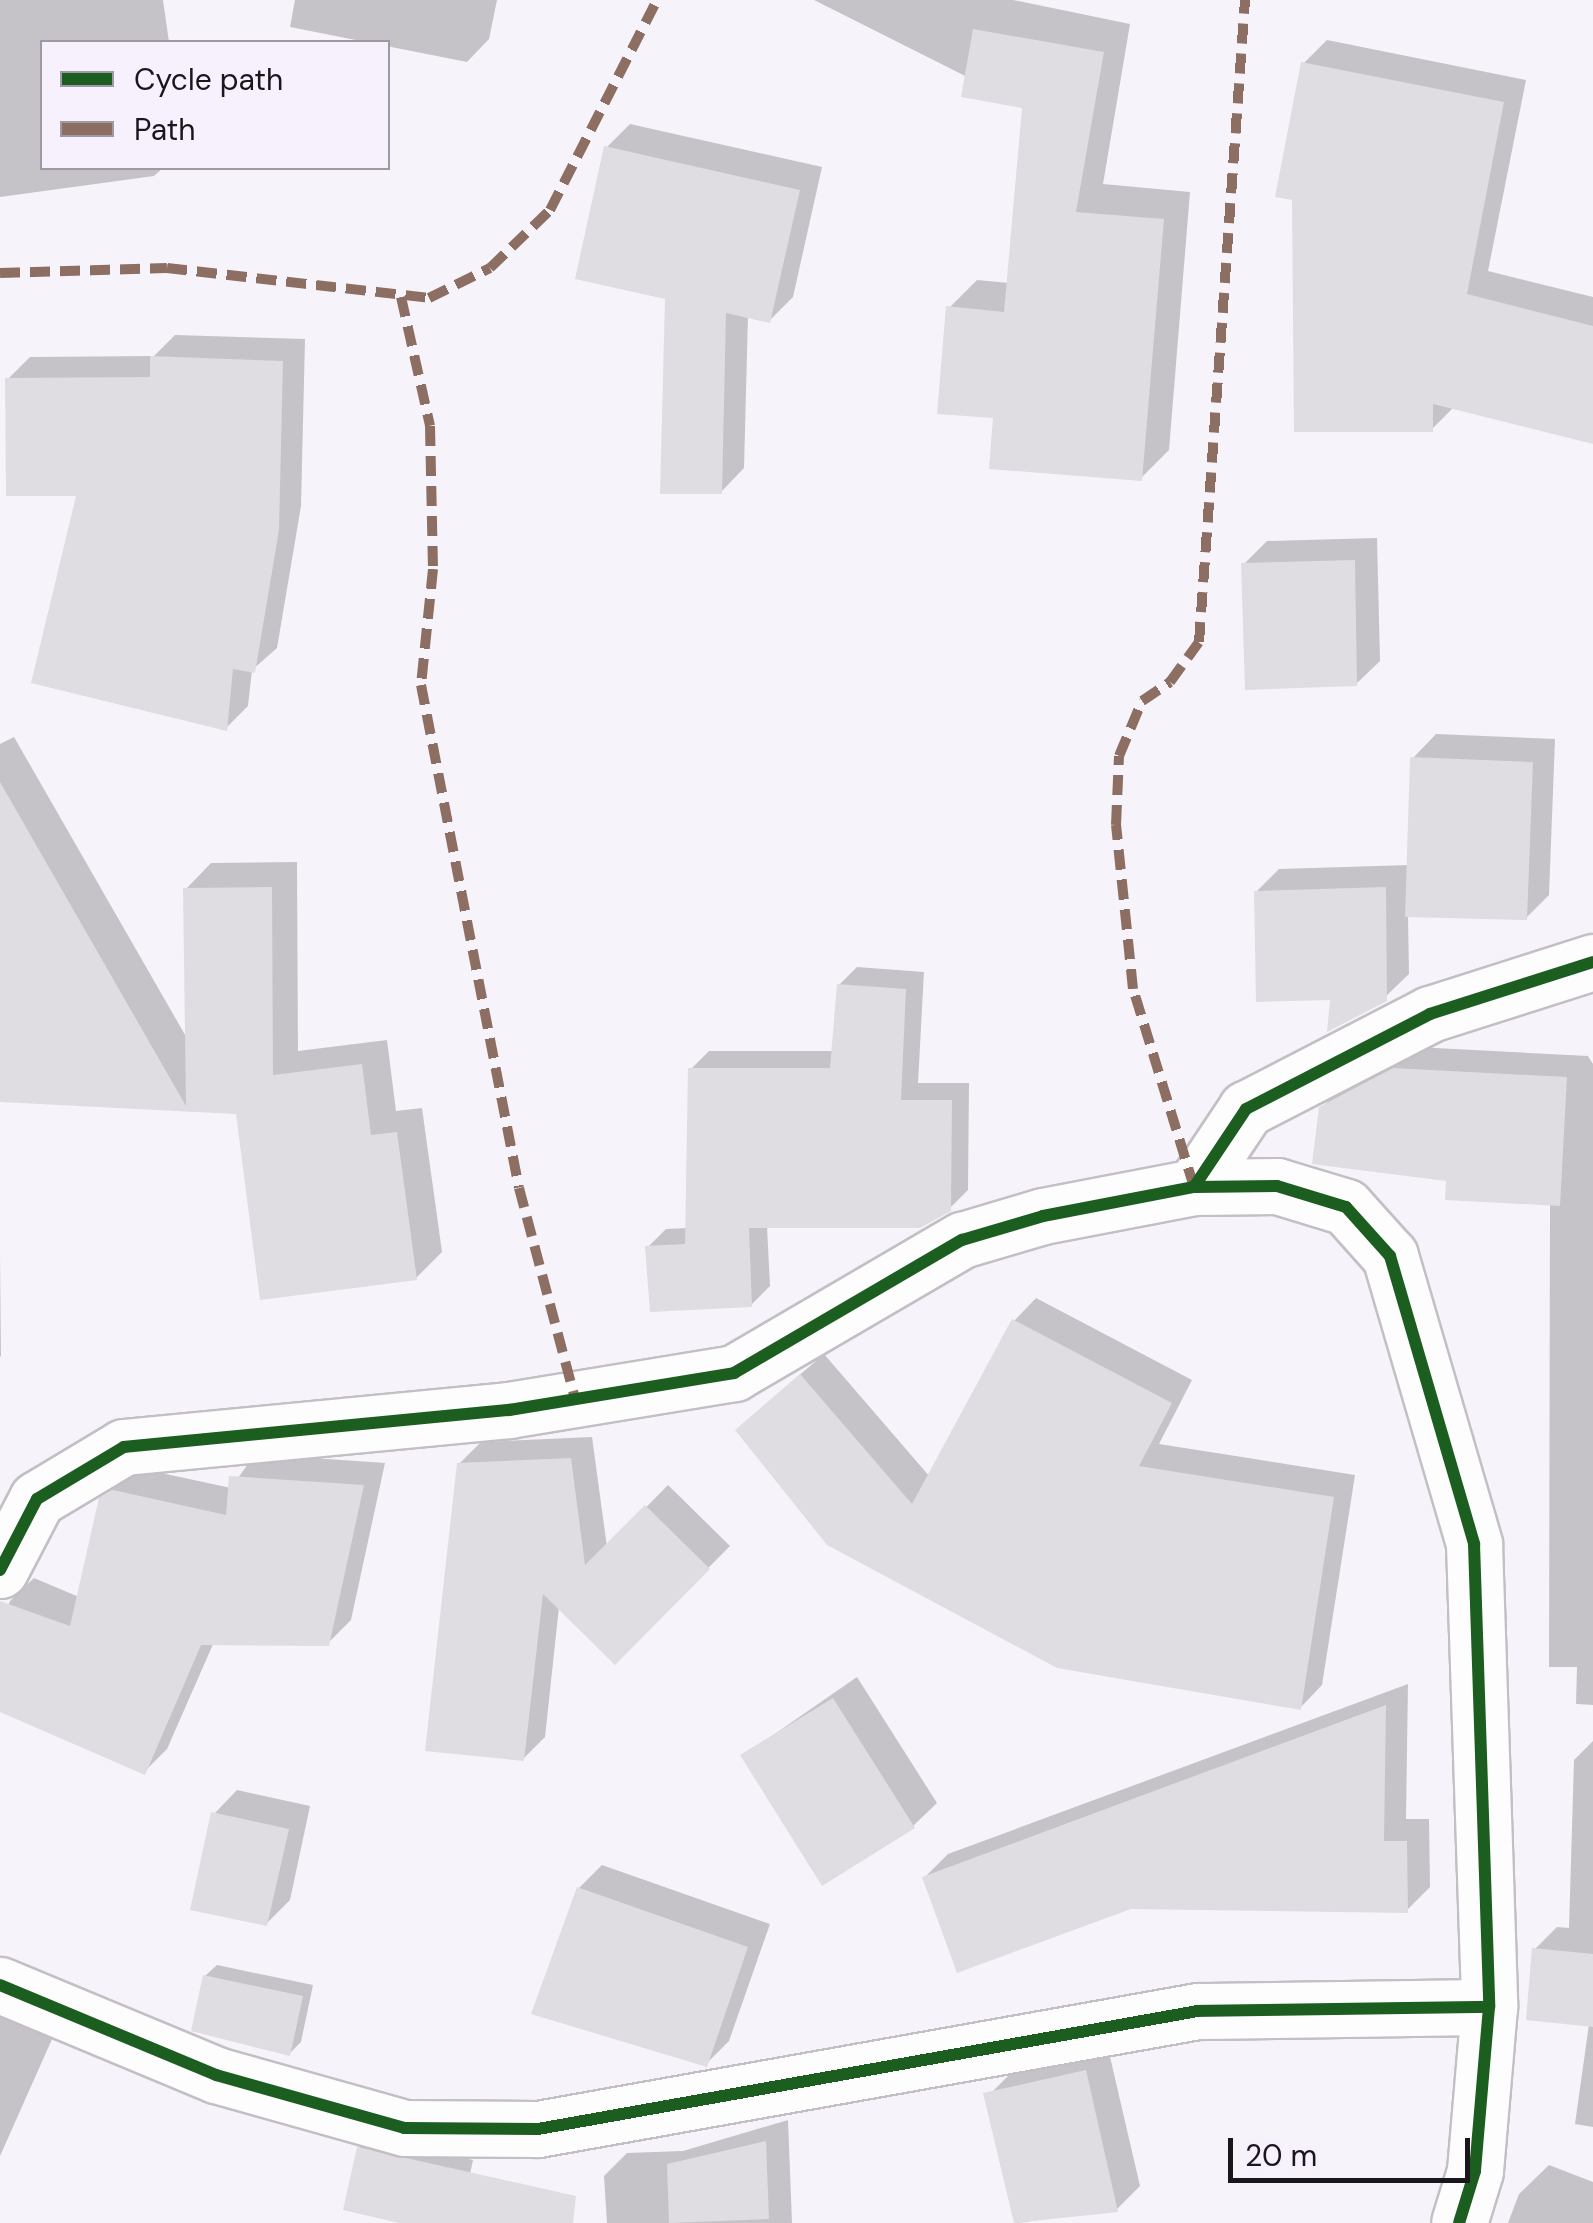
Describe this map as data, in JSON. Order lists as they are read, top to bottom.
{
  "legend": ["Cycle path", "Path"],
  "scale_bar": "20 m"
}
